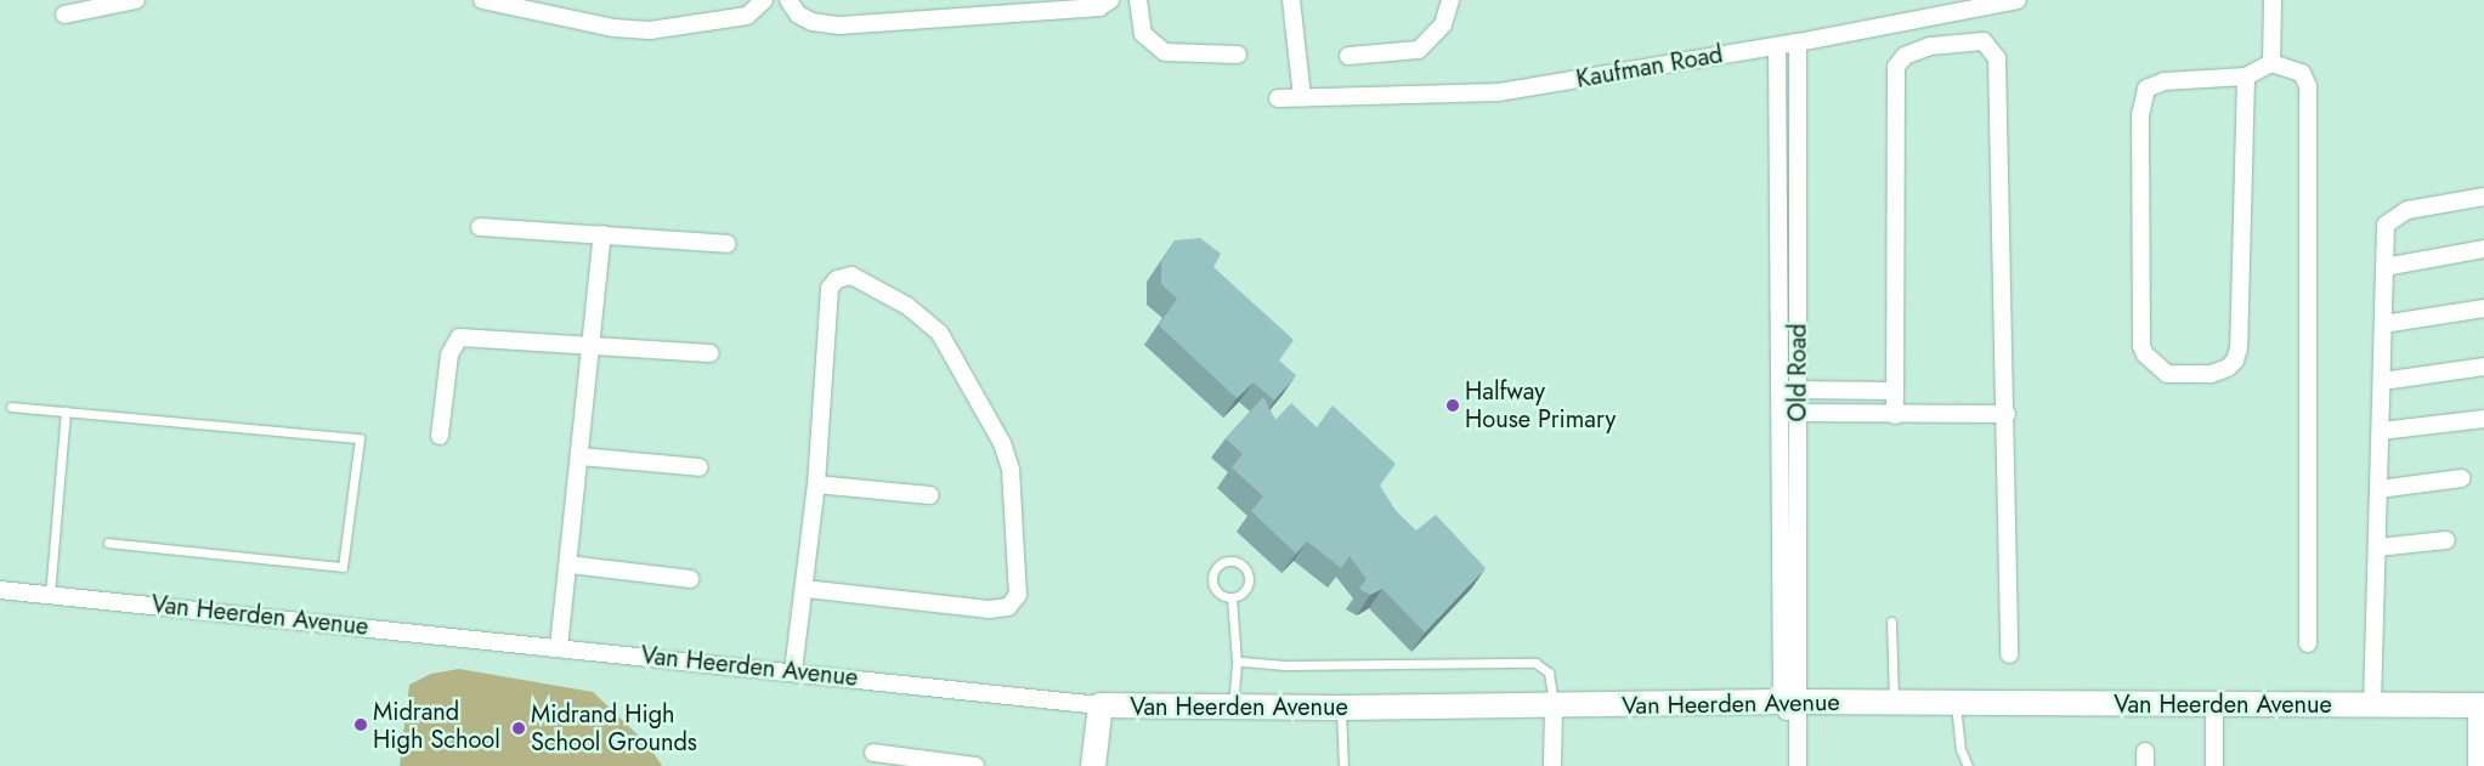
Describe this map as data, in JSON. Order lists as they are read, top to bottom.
{
  "streets": {
    "street": ["Kaufman Road", "Old Road", "Van Heerden Avenue"]
  },
  "crossings": [
    ["Kaufman Road", "Old Road"],
    ["Old Road", "Van Heerden Avenue"]
  ],
  "places": ["Halfway House Primary", "Midrand High School", "Midrand High School Grounds"]
}
